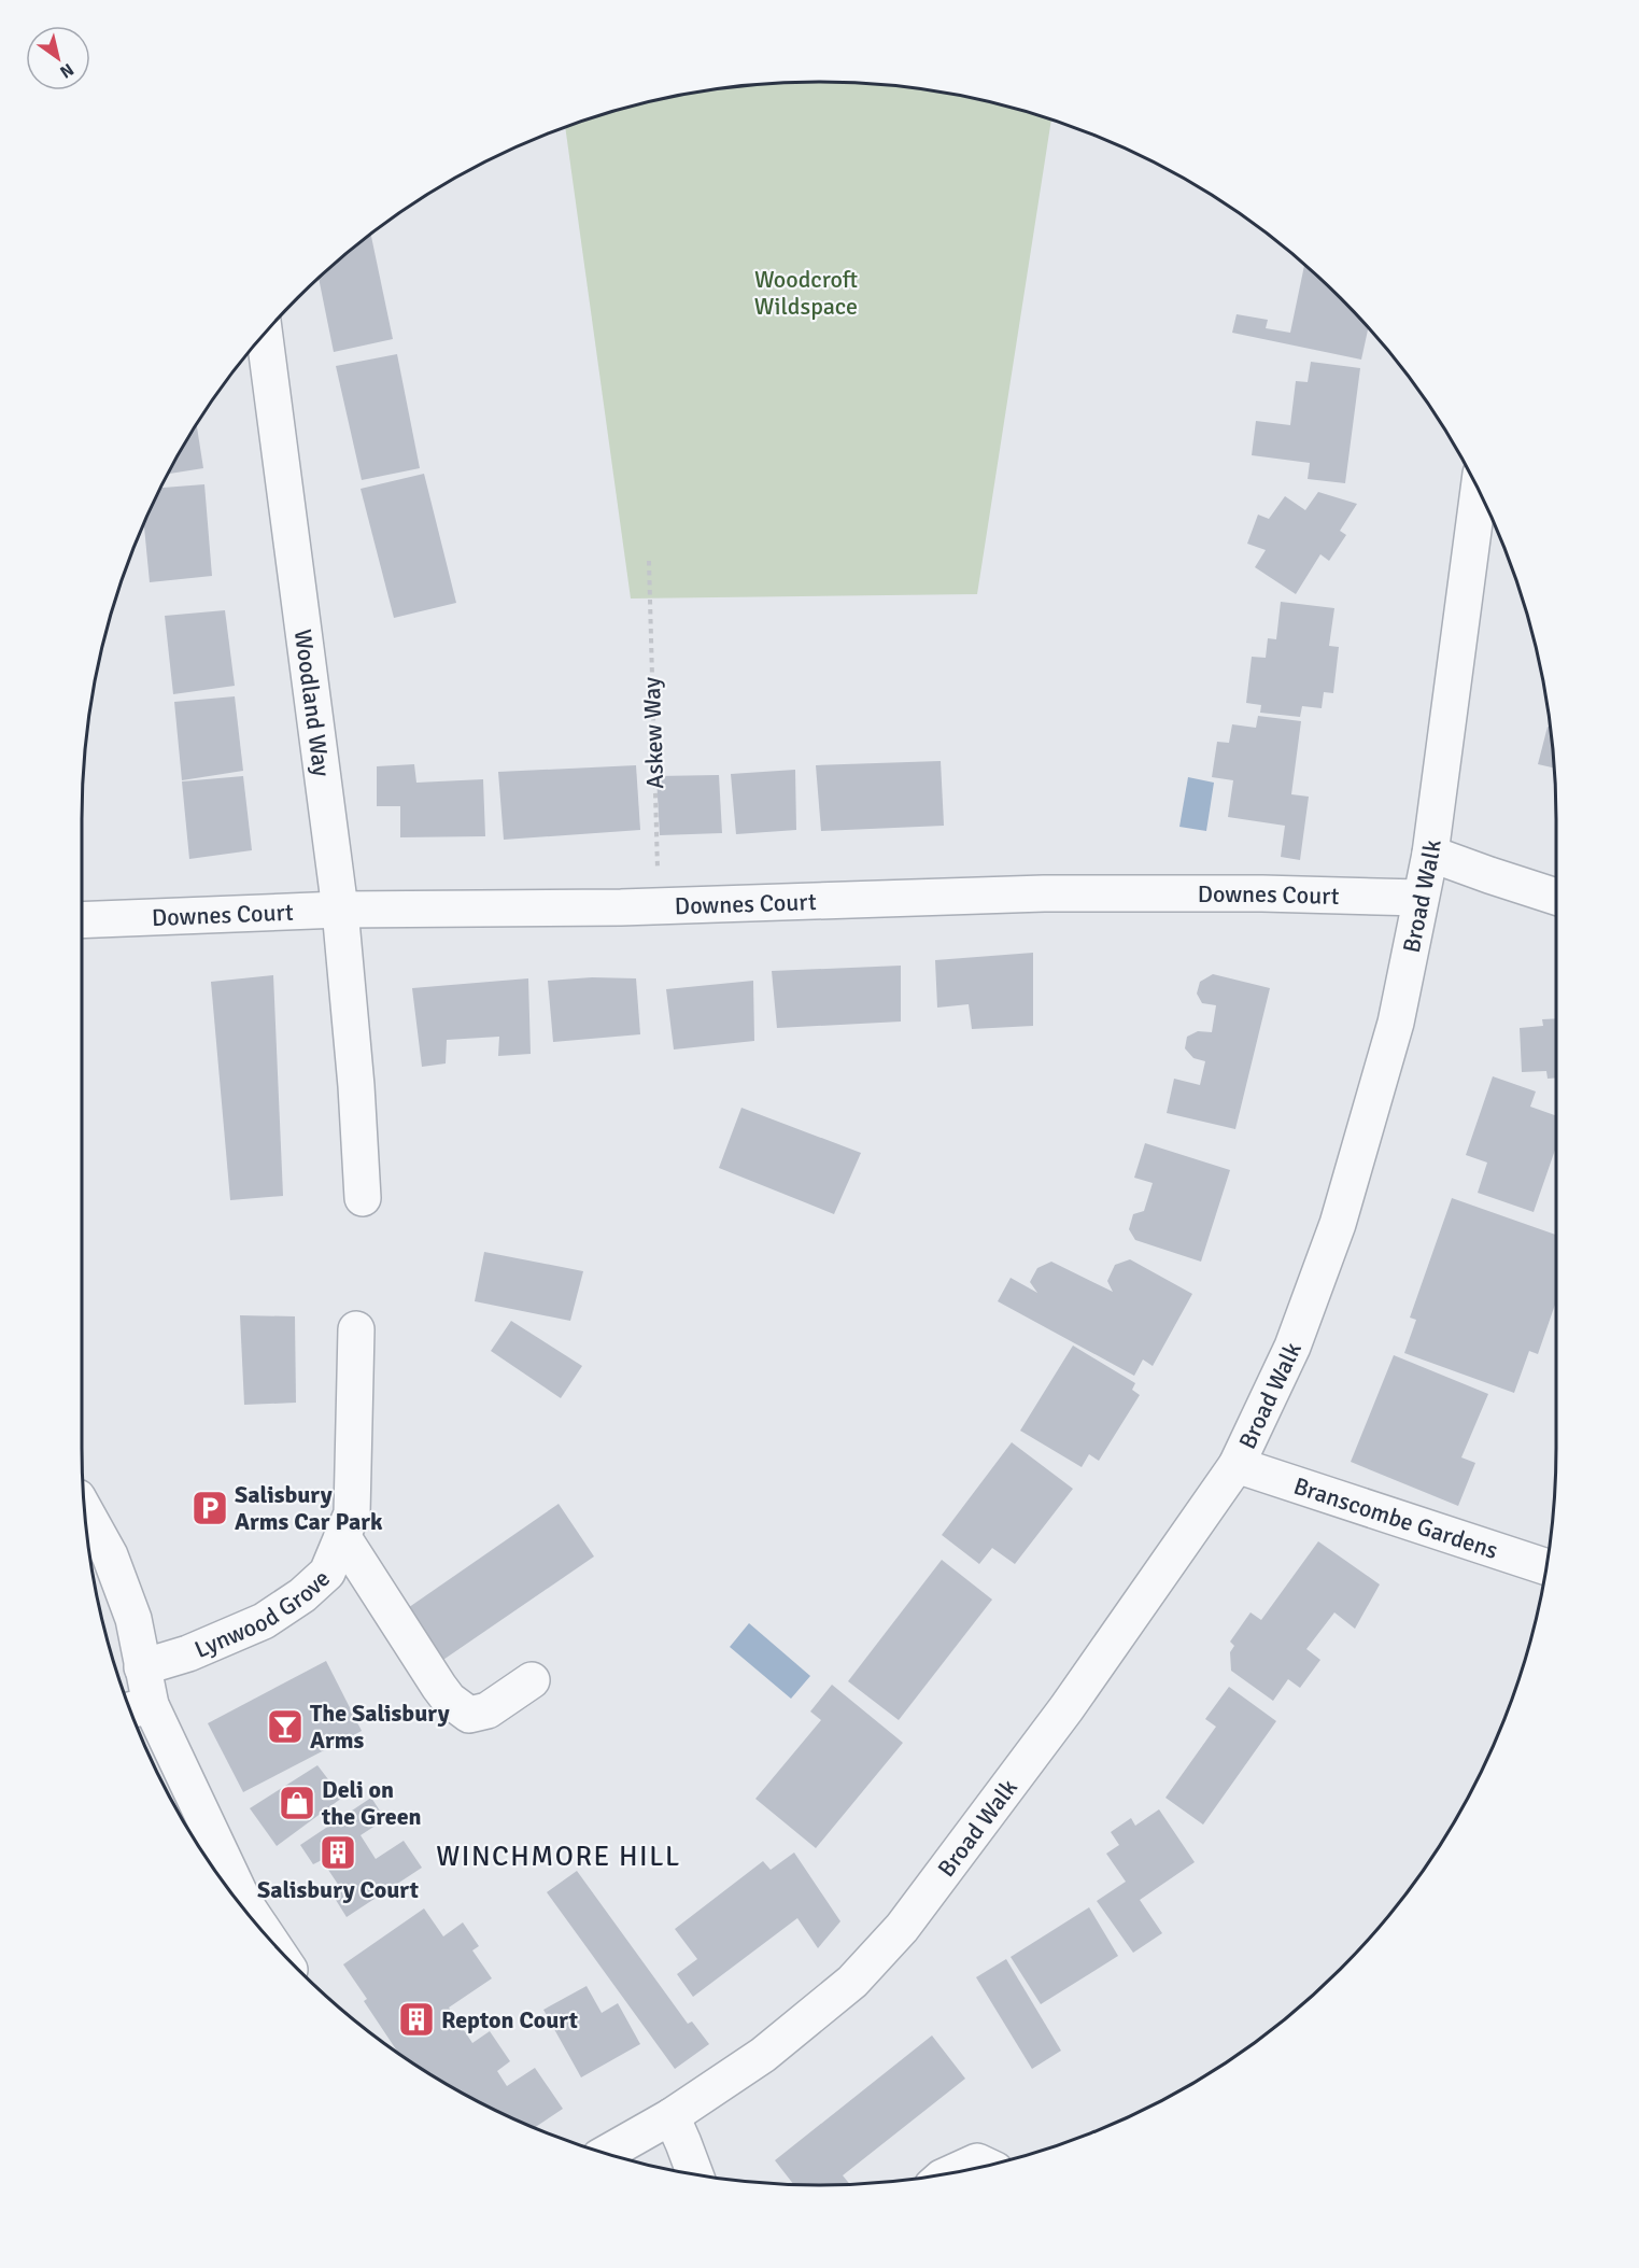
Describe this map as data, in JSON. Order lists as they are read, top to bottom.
{
  "streets": {
    "street": [
      "Woodland Way",
      "Downes Court",
      "Broad Walk",
      "Branscombe Gardens",
      "Lynwood Grove"
    ],
    "path": ["Askew Way"]
  },
  "crossings": [
    ["Woodland Way", "Downes Court"],
    ["Askew Way", "Downes Court"],
    ["Downes Court", "Broad Walk"],
    ["Broad Walk", "Branscombe Gardens"]
  ],
  "districts": ["WINCHMORE HILL"],
  "parks": ["Woodcroft Wildspace"],
  "places": {
    "parking": ["Salisbury Arms Car Park"],
    "bar": ["The Salisbury Arms"],
    "shop": ["Deli on the Green"],
    "building": ["Salisbury Court", "Repton Court"]
  },
  "north": "bottom right"
}
